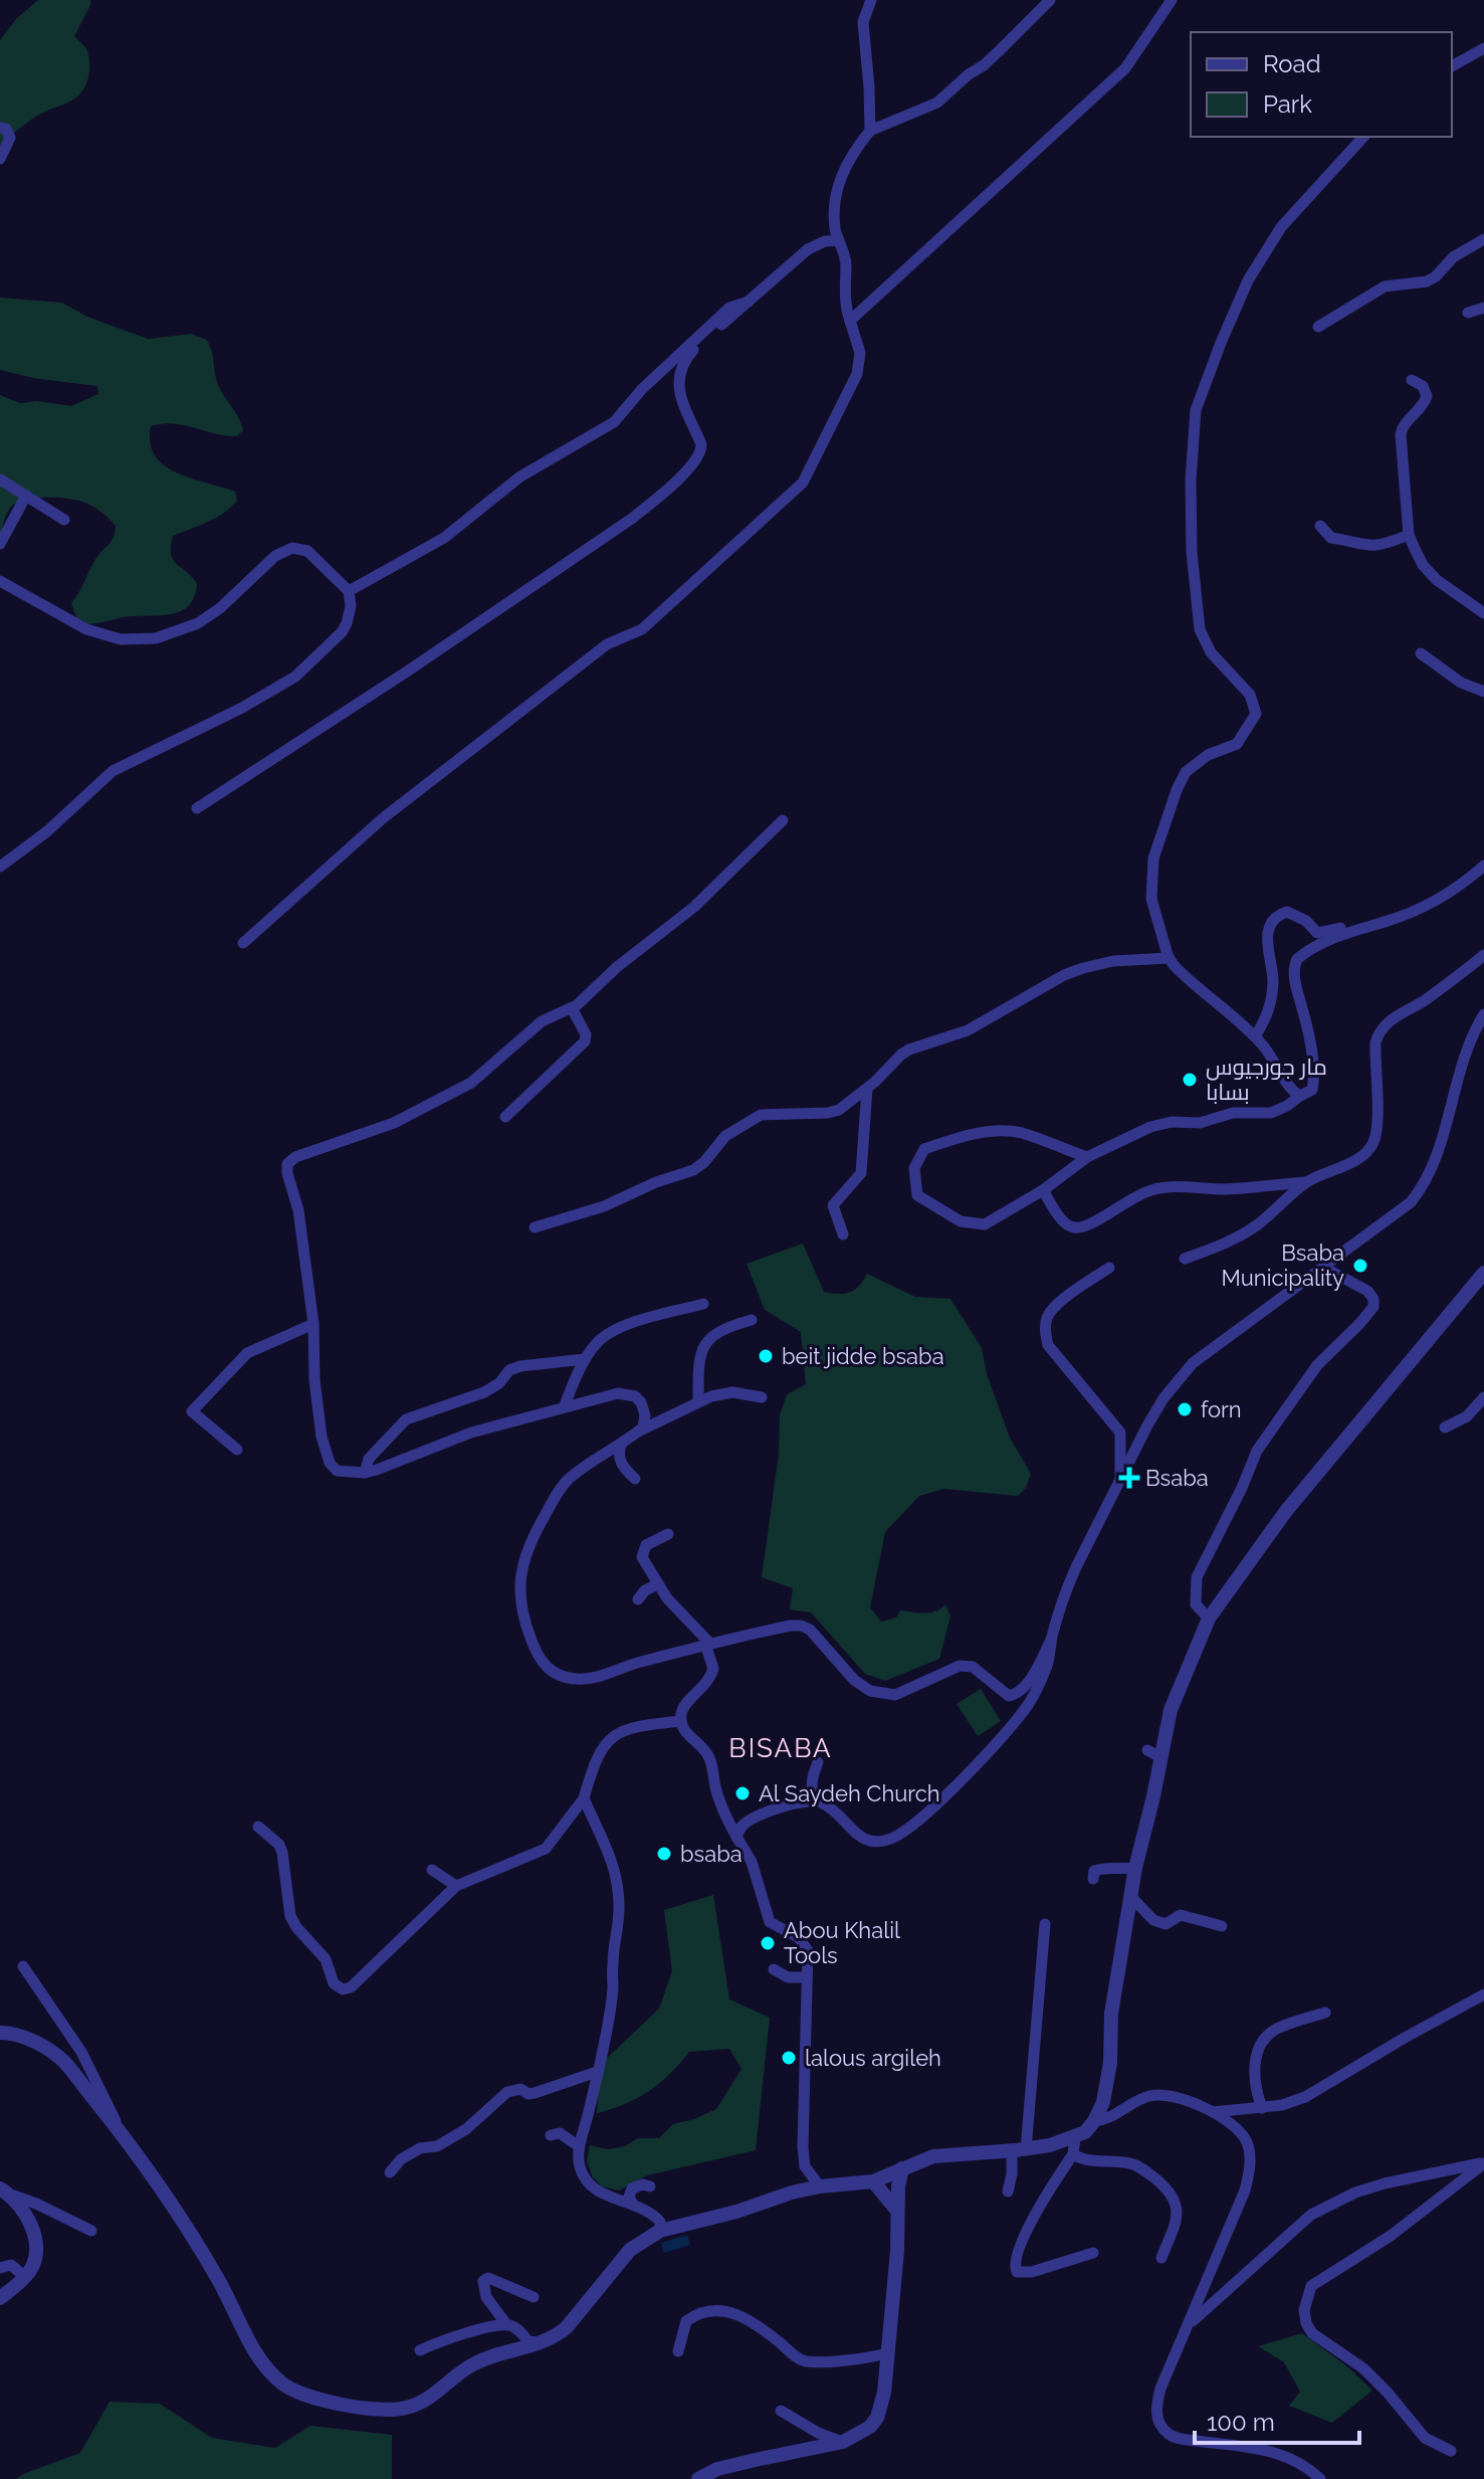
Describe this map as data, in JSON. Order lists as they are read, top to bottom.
{
  "districts": ["BISABA"],
  "places": {
    "other": [
      "مار جورجيوس بسابا",
      "Bsaba Municipality",
      "beit jidde bsaba",
      "forn",
      "Al Saydeh Church",
      "bsaba",
      "Abou Khalil Tools",
      "lalous argileh"
    ],
    "health": ["Bsaba"]
  },
  "legend": ["Road", "Park"],
  "scale_bar": "100 m"
}
